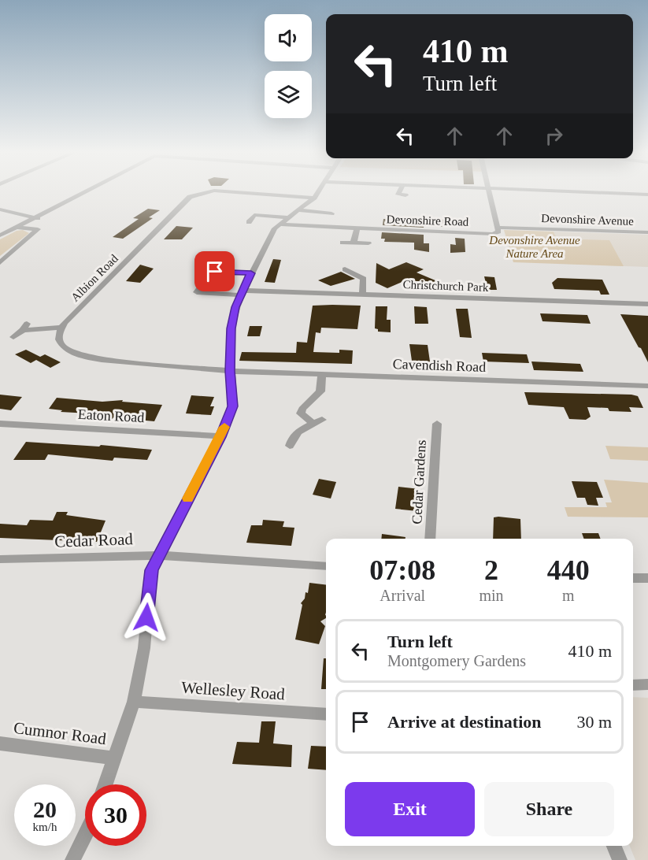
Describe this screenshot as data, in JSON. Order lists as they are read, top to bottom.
{
  "streets": {
    "street": [
      "Devonshire Avenue",
      "Devonshire Road",
      "Albion Road",
      "Christchurch Park",
      "Cavendish Road",
      "Eaton Road",
      "Cedar Gardens",
      "Cedar Road",
      "Wellesley Road",
      "Cumnor Road"
    ]
  },
  "crossings": [
    ["Devonshire Avenue", "Devonshire Road"]
  ],
  "parks": ["Devonshire Avenue Nature Area"],
  "page": {
    "turn": ["410 m", "Turn left"],
    "eta": [
      "07:08",
      "Arrival",
      "2",
      "min",
      "440",
      "m"
    ],
    "list": [
      {
        "name": "Turn left",
        "note": "Montgomery Gardens",
        "value": "410 m"
      },
      {
        "name": "Arrive at destination",
        "value": "30 m"
      }
    ],
    "buttons": ["Exit", "Share"],
    "speed": "20 km/h",
    "limit": "30"
  }
}
